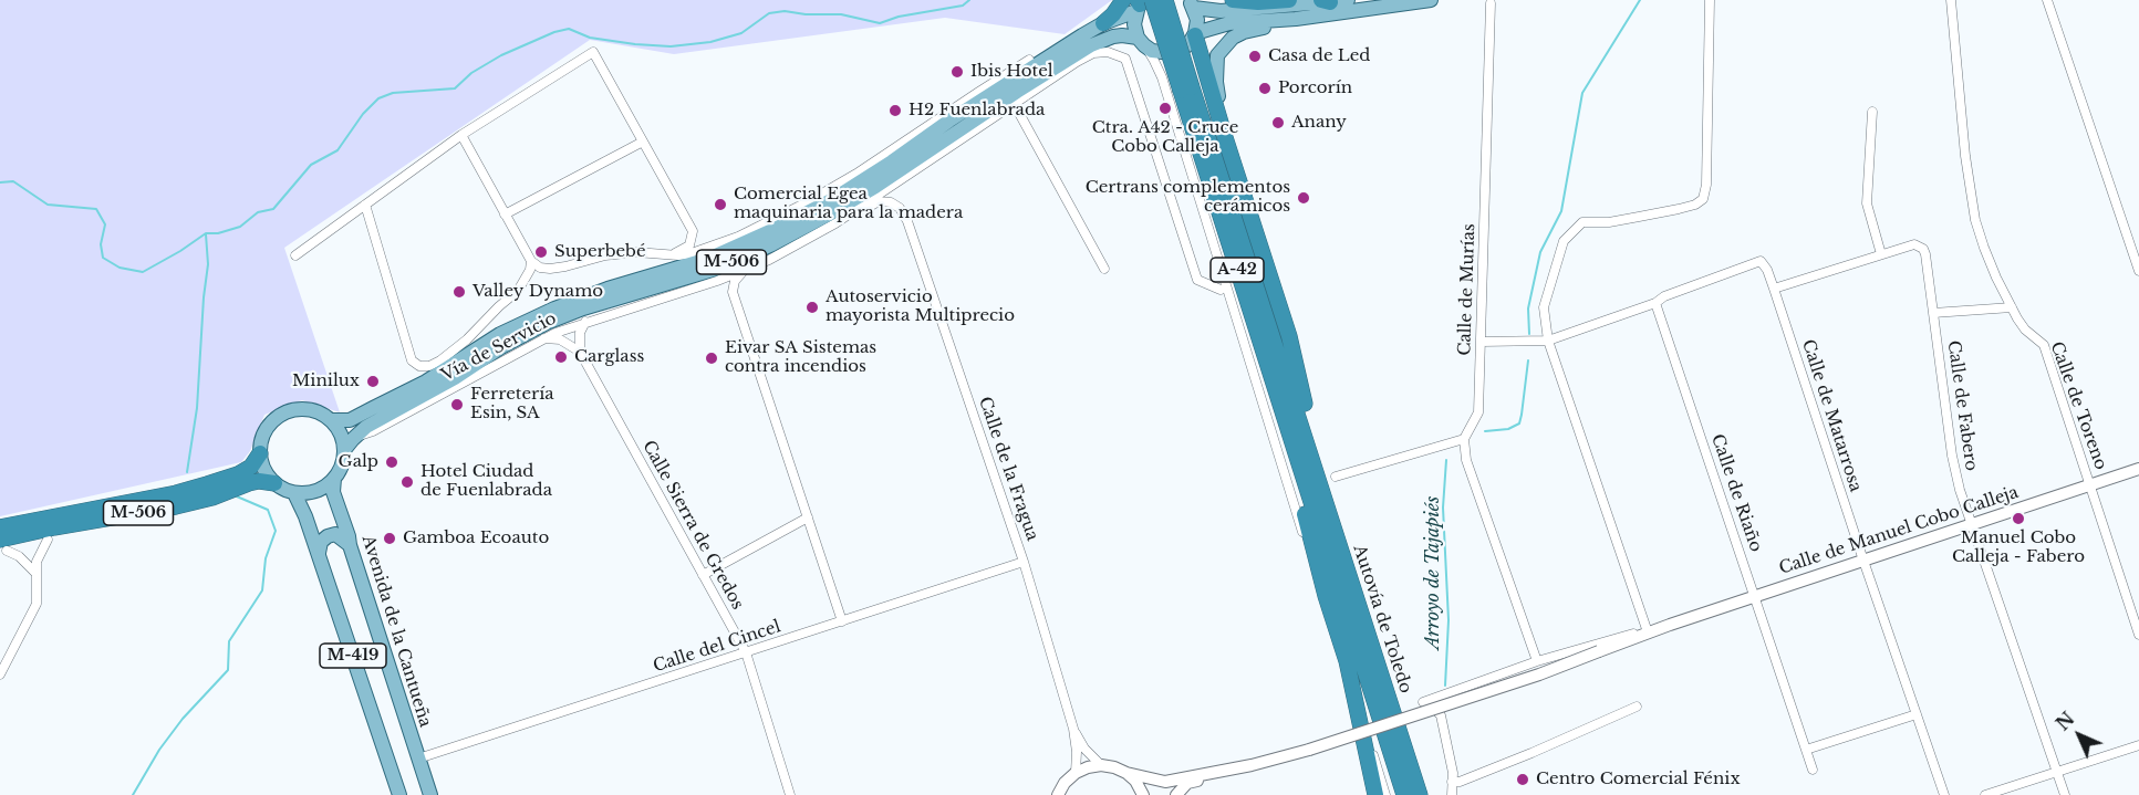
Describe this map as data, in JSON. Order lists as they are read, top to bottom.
{
  "streets": {
    "highway": ["M-506", "A-42", "Autovía de Toledo"],
    "main road": ["Avenida de la Cantueña", "M-419"],
    "street": [
      "Calle de Murías",
      "Vía de Servicio",
      "Calle de Fabero",
      "Calle de Toreno",
      "Calle de Matarrosa",
      "Calle de la Fragua",
      "Calle de Riaño",
      "Calle Sierra de Gredos",
      "Calle de Manuel Cobo Calleja",
      "Calle del Cincel"
    ]
  },
  "crossings": [
    ["M-506", "A-42"],
    ["M-506", "Vía de Servicio"],
    ["M-506", "Avenida de la Cantueña"],
    ["M-506", "M-419"],
    ["A-42", "Autovía de Toledo"],
    ["Vía de Servicio", "Calle de la Fragua"],
    ["Vía de Servicio", "Avenida de la Cantueña"],
    ["Vía de Servicio", "M-419"],
    ["Calle de Fabero", "Calle de Manuel Cobo Calleja"],
    ["Calle de Toreno", "Calle de Manuel Cobo Calleja"],
    ["Calle de Matarrosa", "Calle de Riaño"],
    ["Calle de Matarrosa", "Calle de Manuel Cobo Calleja"],
    ["Calle de la Fragua", "Calle de Manuel Cobo Calleja"],
    ["Calle de la Fragua", "Calle del Cincel"],
    ["Calle de Riaño", "Calle de Manuel Cobo Calleja"],
    ["Calle Sierra de Gredos", "Calle del Cincel"],
    ["Avenida de la Cantueña", "Calle del Cincel"],
    ["Avenida de la Cantueña", "M-419"]
  ],
  "water": ["Arroyo de Tajapiés"],
  "places": [
    "Casa de Led",
    "Ibis Hotel",
    "Porcorín",
    "Ctra. A42 - Cruce Cobo Calleja",
    "H2 Fuenlabrada",
    "Anany",
    "Certrans complementos cerámicos",
    "Comercial Egea maquinaria para la madera",
    "Superbebé",
    "Valley Dynamo",
    "Autoservicio mayorista Multiprecio",
    "Carglass",
    "Eivar SA Sistemas contra incendios",
    "Minilux",
    "Ferretería Esin, SA",
    "Galp",
    "Hotel Ciudad de Fuenlabrada",
    "Manuel Cobo Calleja - Fabero",
    "Gamboa Ecoauto",
    "Centro Comercial Fénix"
  ],
  "north": "top left"
}
